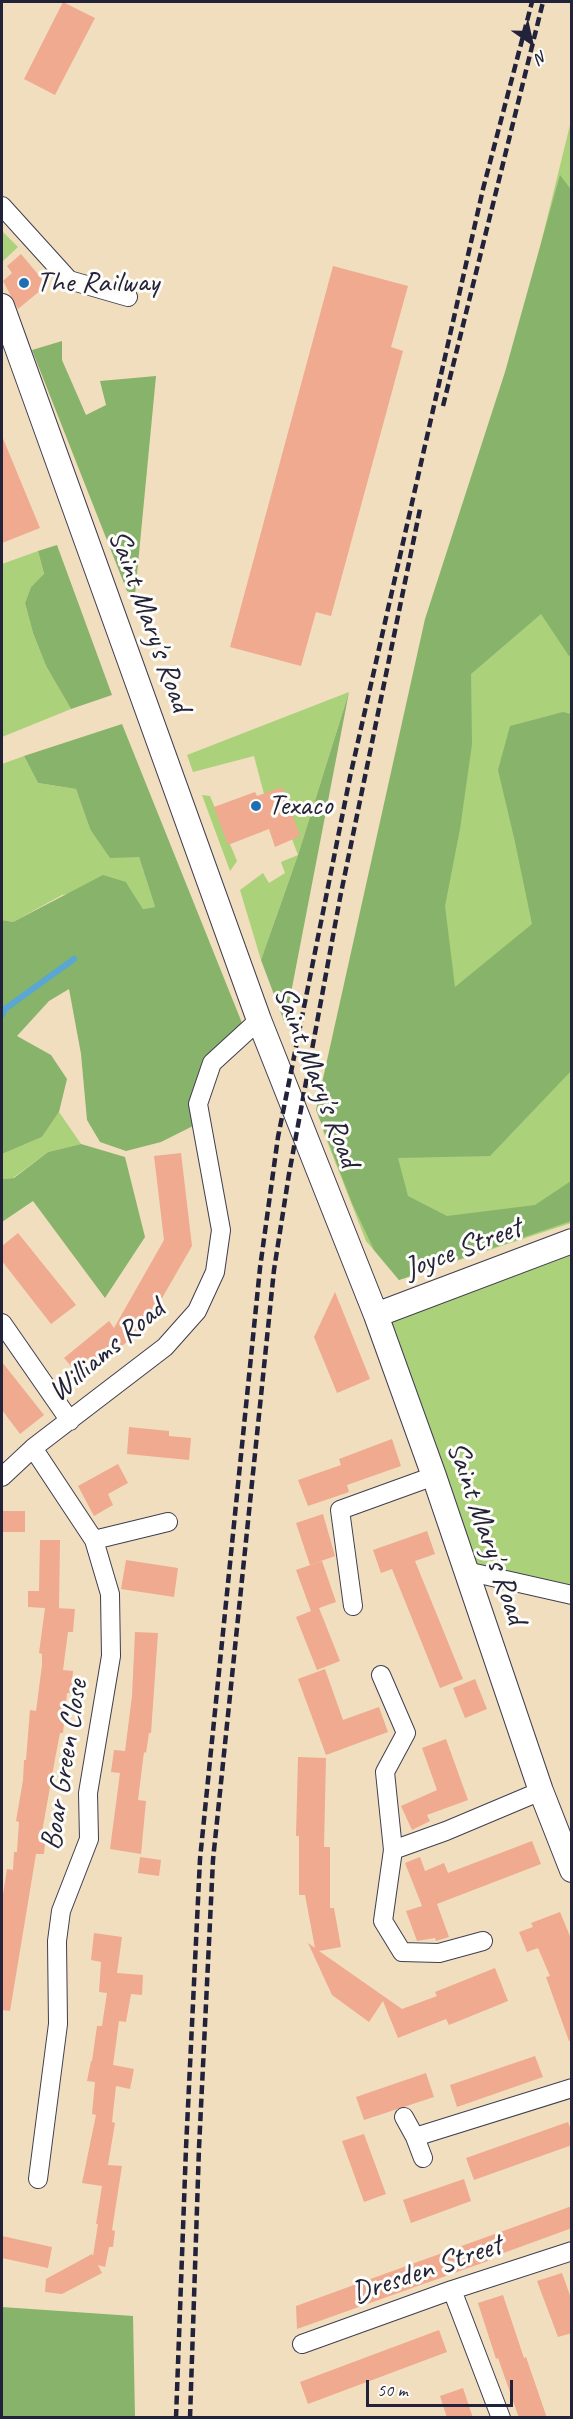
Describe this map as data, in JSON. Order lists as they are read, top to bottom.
{
  "streets": {
    "street": [
      "Saint Mary's Road",
      "Joyce Street",
      "Williams Road",
      "Boar Green Close",
      "Dresden Street"
    ]
  },
  "crossings": [
    ["Saint Mary's Road", "Joyce Street"],
    ["Saint Mary's Road", "Williams Road"],
    ["Williams Road", "Boar Green Close"]
  ],
  "places": ["The Railway", "Texaco"],
  "scale_bar": "50 m",
  "north": "bottom right"
}
